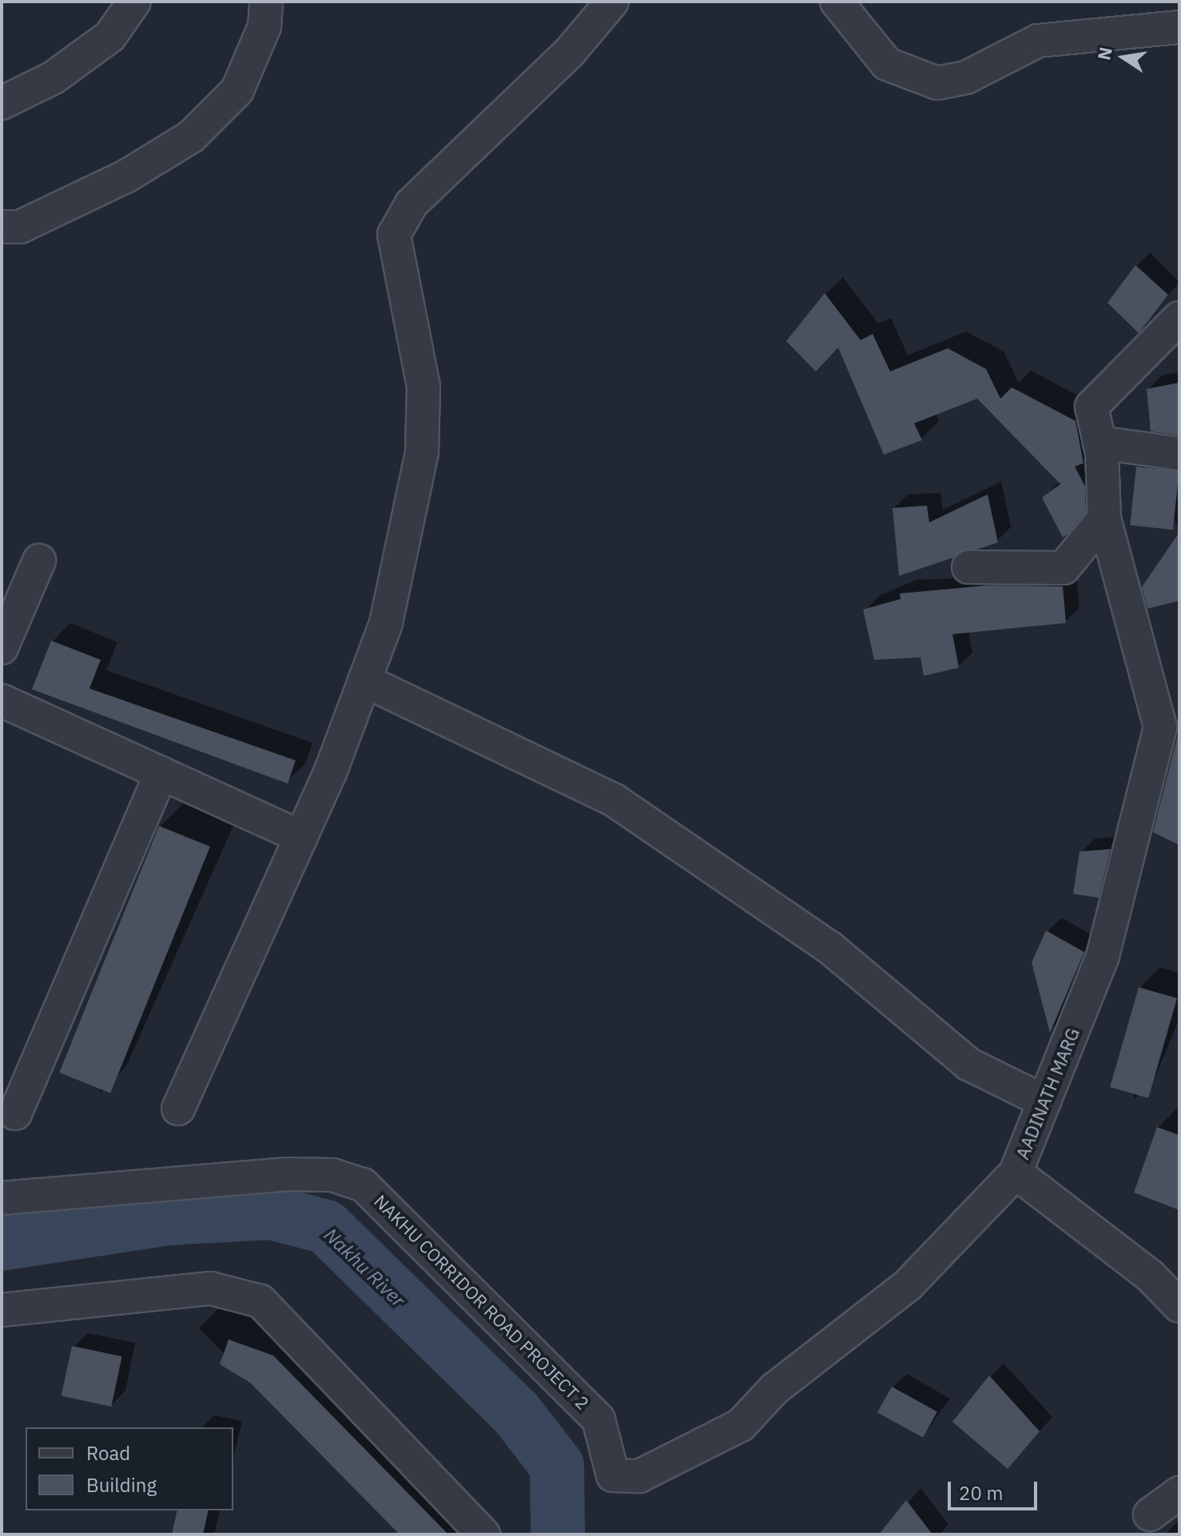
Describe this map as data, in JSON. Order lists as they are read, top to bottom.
{
  "streets": {
    "street": ["AADINATH MARG", "NAKHU CORRIDOR ROAD PROJECT 2"]
  },
  "crossings": [
    ["AADINATH MARG", "NAKHU CORRIDOR ROAD PROJECT 2"]
  ],
  "water": ["Nakhu River"],
  "legend": ["Road", "Building"],
  "scale_bar": "20 m",
  "north": "left"
}
